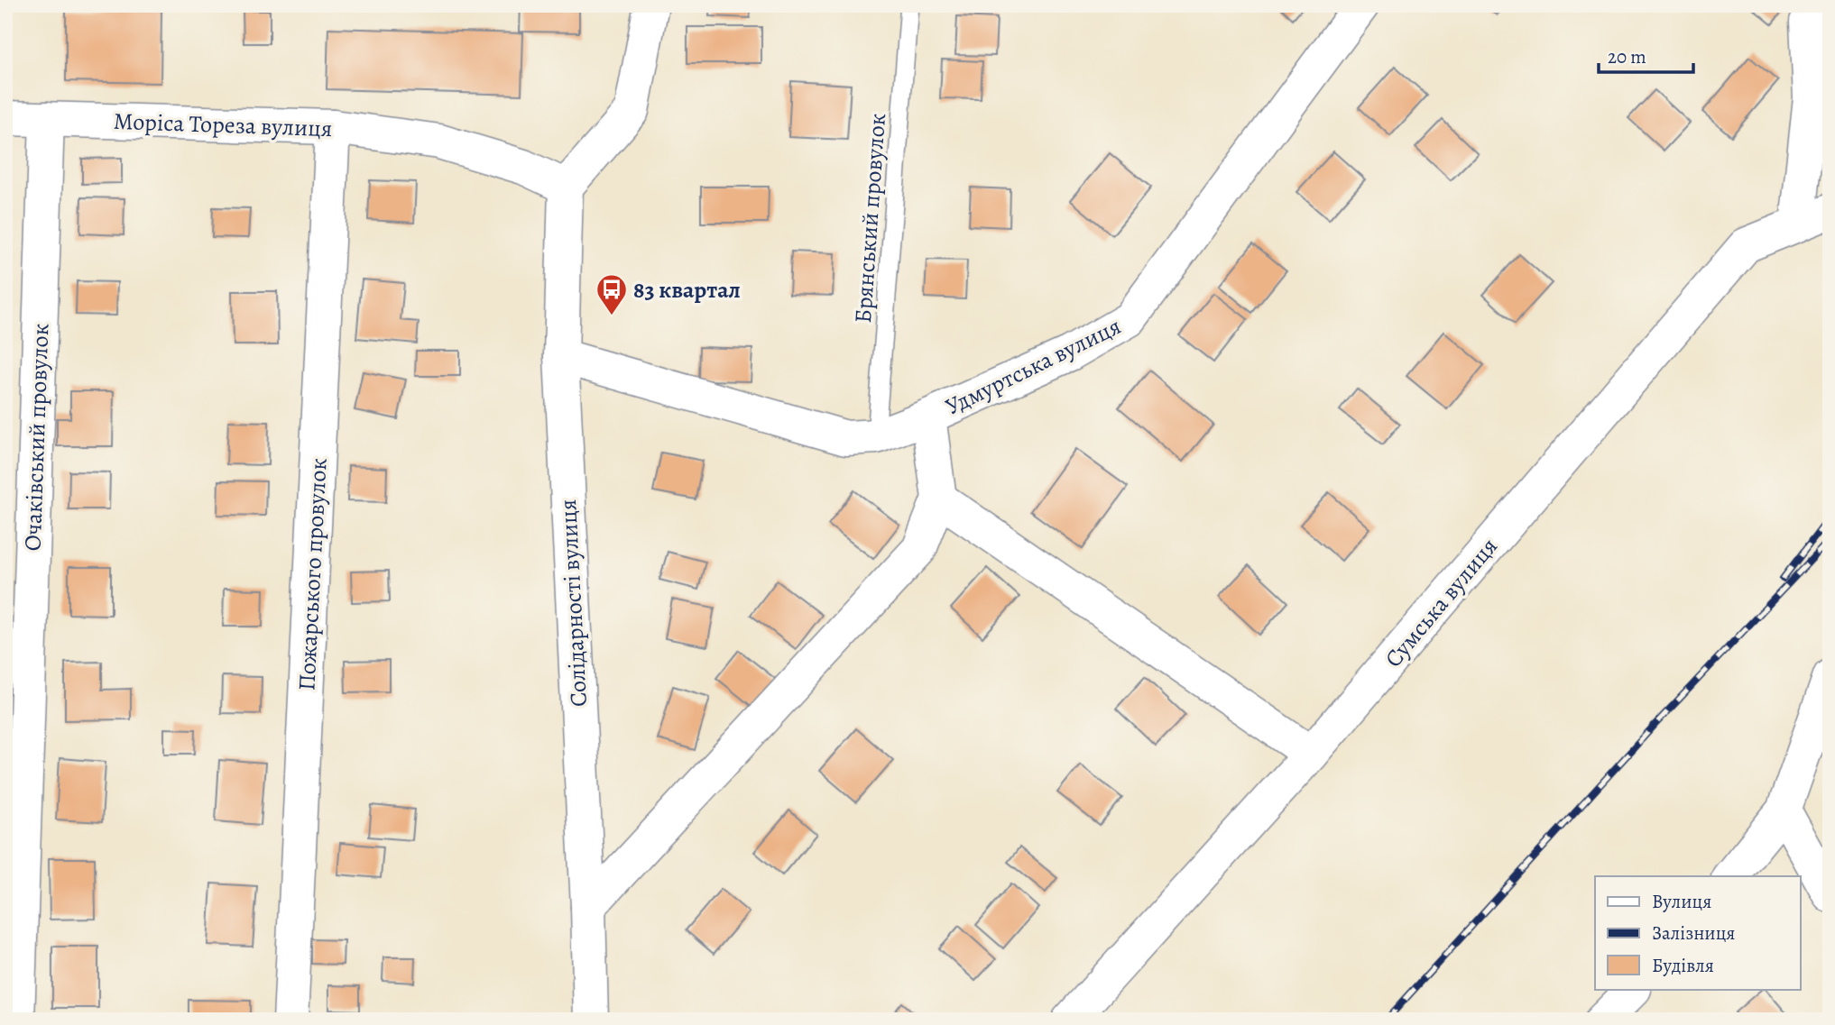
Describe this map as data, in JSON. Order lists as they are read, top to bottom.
{
  "streets": {
    "street": [
      "Моріса Тореза вулиця",
      "Удмуртська вулиця",
      "Очакiвський провулок",
      "Пожарського провулок",
      "Сумська вулиця",
      "Солідарності вулиця"
    ],
    "lane": ["Брянський провулок"]
  },
  "crossings": [
    ["Моріса Тореза вулиця", "Очакiвський провулок"],
    ["Моріса Тореза вулиця", "Пожарського провулок"],
    ["Моріса Тореза вулиця", "Солідарності вулиця"],
    ["Брянський провулок", "Удмуртська вулиця"],
    ["Удмуртська вулиця", "Солідарності вулиця"]
  ],
  "places": {
    "bus stop": ["83 квартал"]
  },
  "legend": ["Вулиця", "Залізниця", "Будівля"],
  "scale_bar": "20 m"
}
